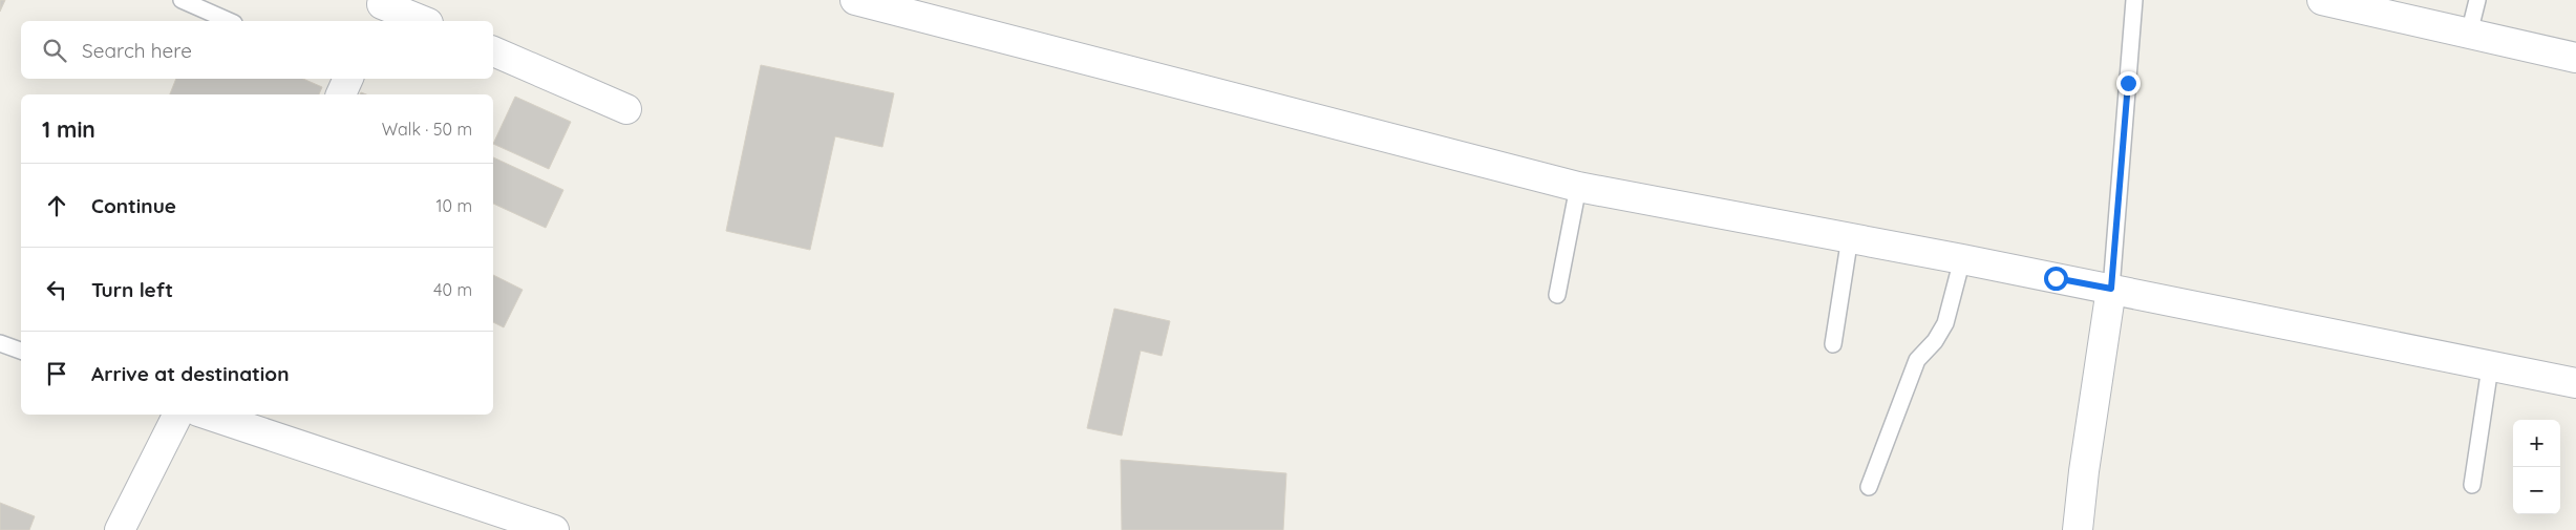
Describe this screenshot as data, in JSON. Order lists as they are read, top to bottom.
{
  "page": {
    "search": "Search here",
    "heading": ["1 min", "Walk · 50 m"],
    "list": [
      ["Continue", "10 m"],
      ["Turn left", "40 m"],
      "Arrive at destination"
    ],
    "map_buttons": ["+", "−"]
  }
}
